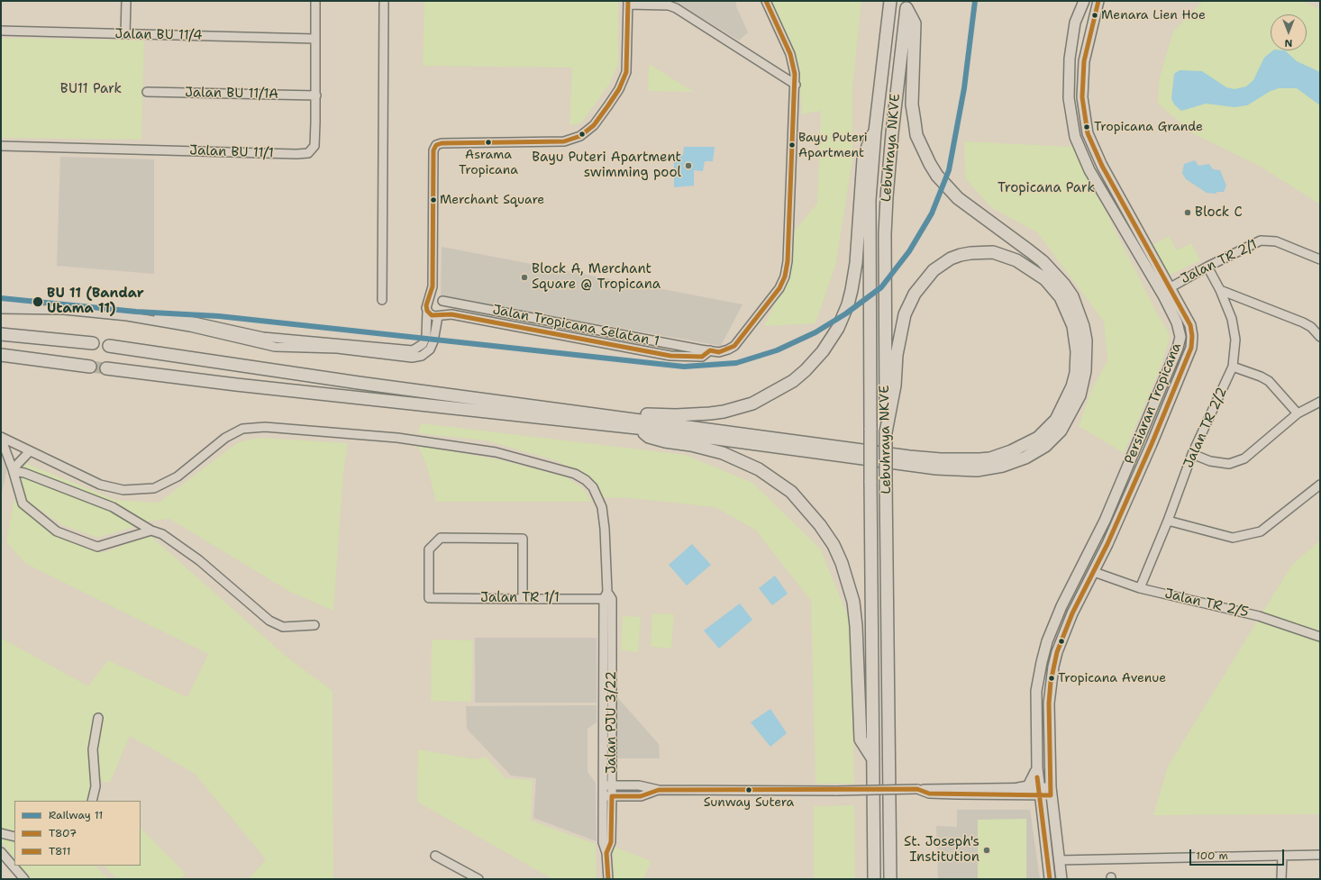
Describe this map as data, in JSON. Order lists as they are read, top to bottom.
{
  "streets": {
    "highway": ["Lebuhraya NKVE"],
    "main road": ["Persiaran Tropicana"],
    "street": [
      "Jalan BU 11/4",
      "Jalan BU 11/1A",
      "Jalan BU 11/1",
      "Jalan TR 2/1",
      "Jalan Tropicana Selatan 1",
      "Jalan TR 2/2",
      "Jalan TR 1/1",
      "Jalan TR 2/5",
      "Jalan PJU 3/22"
    ]
  },
  "crossings": [
    ["Jalan BU 11/4", "Jalan BU 11/1"],
    ["Jalan BU 11/1A", "Jalan BU 11/1"],
    ["Jalan TR 2/1", "Persiaran Tropicana"],
    ["Jalan TR 2/1", "Jalan TR 2/2"],
    ["Persiaran Tropicana", "Jalan TR 2/5"],
    ["Jalan TR 2/2", "Jalan TR 2/5"],
    ["Jalan TR 1/1", "Jalan PJU 3/22"]
  ],
  "parks": ["BU11 Park", "Tropicana Park"],
  "places": [
    "Menara Lien Hoe",
    "Tropicana Grande",
    "Asrama Tropicana",
    "Bayu Puteri Apartment",
    "Bayu Puteri Apartment swimming pool",
    "Merchant Square",
    "Block C",
    "Block A, Merchant Square @ Tropicana",
    "BU 11 (Bandar Utama 11)",
    "Tropicana Avenue",
    "Sunway Sutera",
    "St. Joseph's Institution"
  ],
  "lines": ["rail line 11", "transit line T807", "transit line T811"],
  "legend": ["Railway 11", "T807", "T811"],
  "scale_bar": "100 m",
  "north": "bottom"
}
